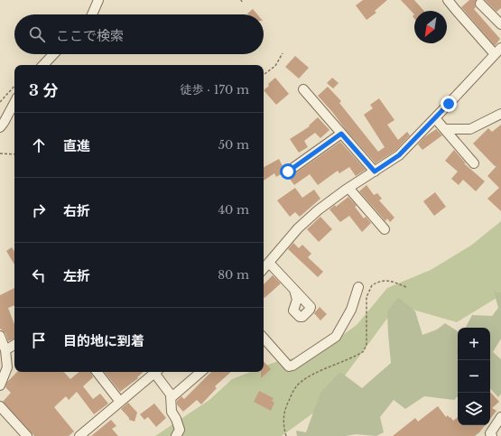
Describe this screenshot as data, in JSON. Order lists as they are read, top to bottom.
{
  "north": "bottom left",
  "page": {
    "search": "ここで検索",
    "heading": ["3 分", "徒歩 · 170 m"],
    "list": [
      ["直進", "50 m"],
      ["右折", "40 m"],
      ["左折", "80 m"],
      "目的地に到着"
    ],
    "map_buttons": ["+", "−"]
  }
}
